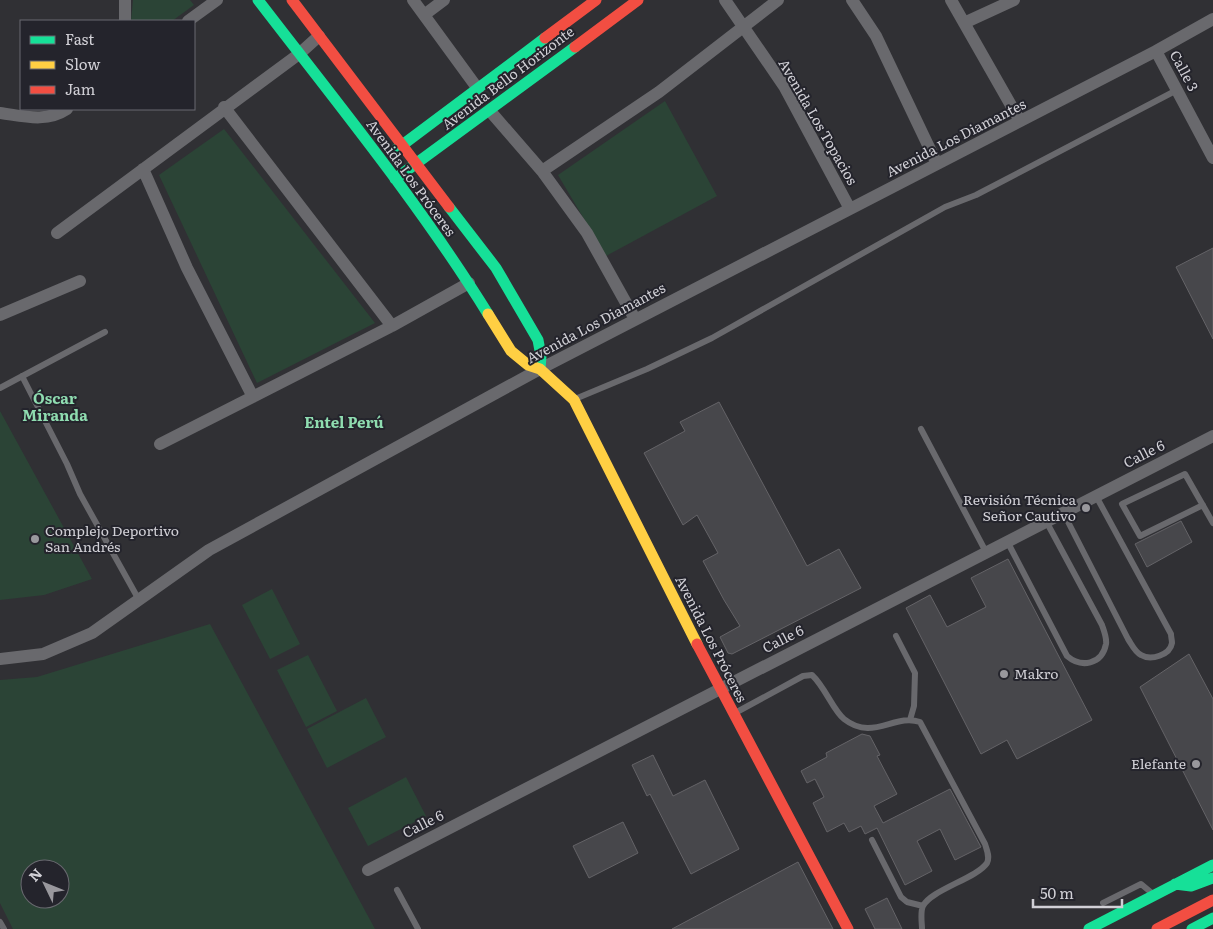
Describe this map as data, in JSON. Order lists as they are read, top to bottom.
{
  "streets": {
    "main road": ["Avenida Bello Horizonte", "Avenida Los Próceres"],
    "street": [
      "Calle 3",
      "Avenida Los Topacios",
      "Avenida Los Diamantes",
      "Calle 6"
    ]
  },
  "crossings": [
    ["Calle 3", "Avenida Los Diamantes"],
    ["Avenida Bello Horizonte", "Avenida Los Próceres"],
    ["Avenida Los Topacios", "Avenida Los Diamantes"],
    ["Avenida Los Diamantes", "Avenida Los Próceres"],
    ["Avenida Los Próceres", "Calle 6"]
  ],
  "districts": ["Óscar Miranda", "Entel Perú"],
  "places": [
    "Revisión Técnica Señor Cautivo",
    "Complejo Deportivo San Andrés",
    "Makro",
    "Elefante"
  ],
  "legend": ["Fast", "Slow", "Jam"],
  "scale_bar": "50 m",
  "north": "top left"
}
